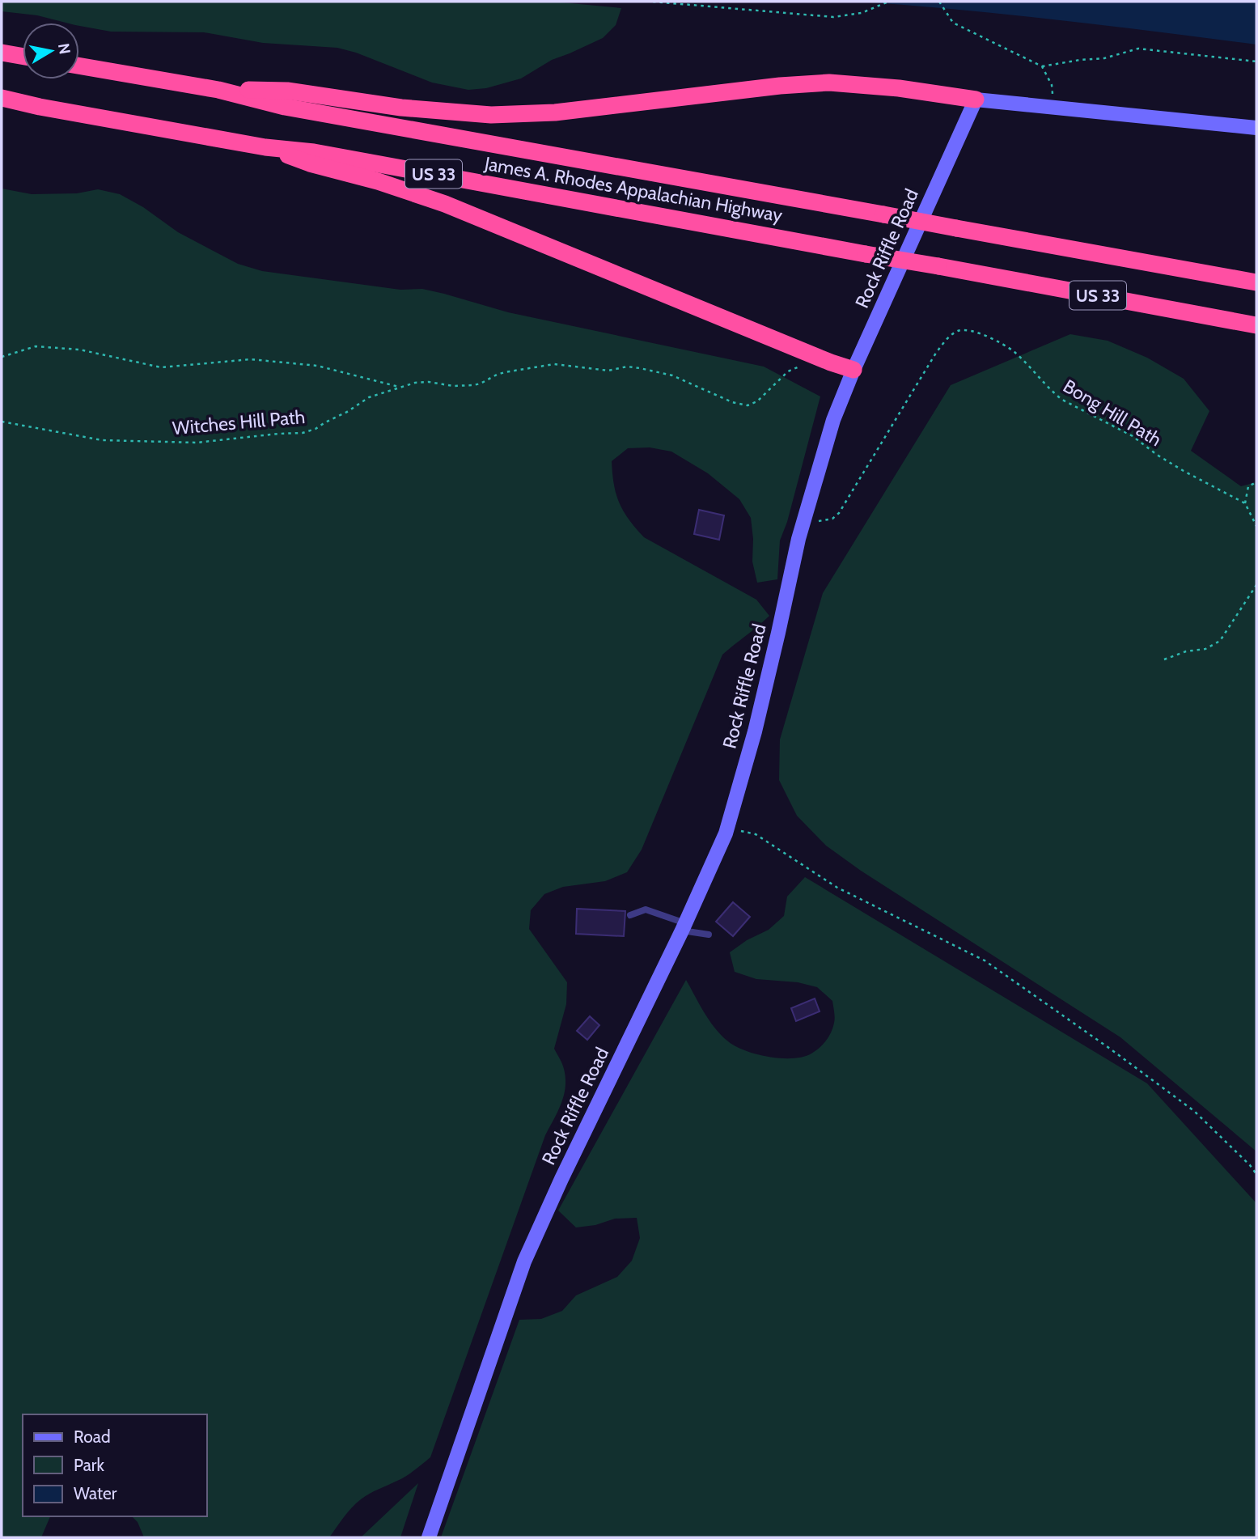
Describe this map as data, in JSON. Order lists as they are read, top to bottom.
{
  "streets": {
    "highway": ["US 33", "James A. Rhodes Appalachian Highway"],
    "street": ["Rock Riffle Road"],
    "path": ["Bong Hill Path", "Witches Hill Path"]
  },
  "legend": ["Road", "Park", "Water"],
  "north": "right"
}
